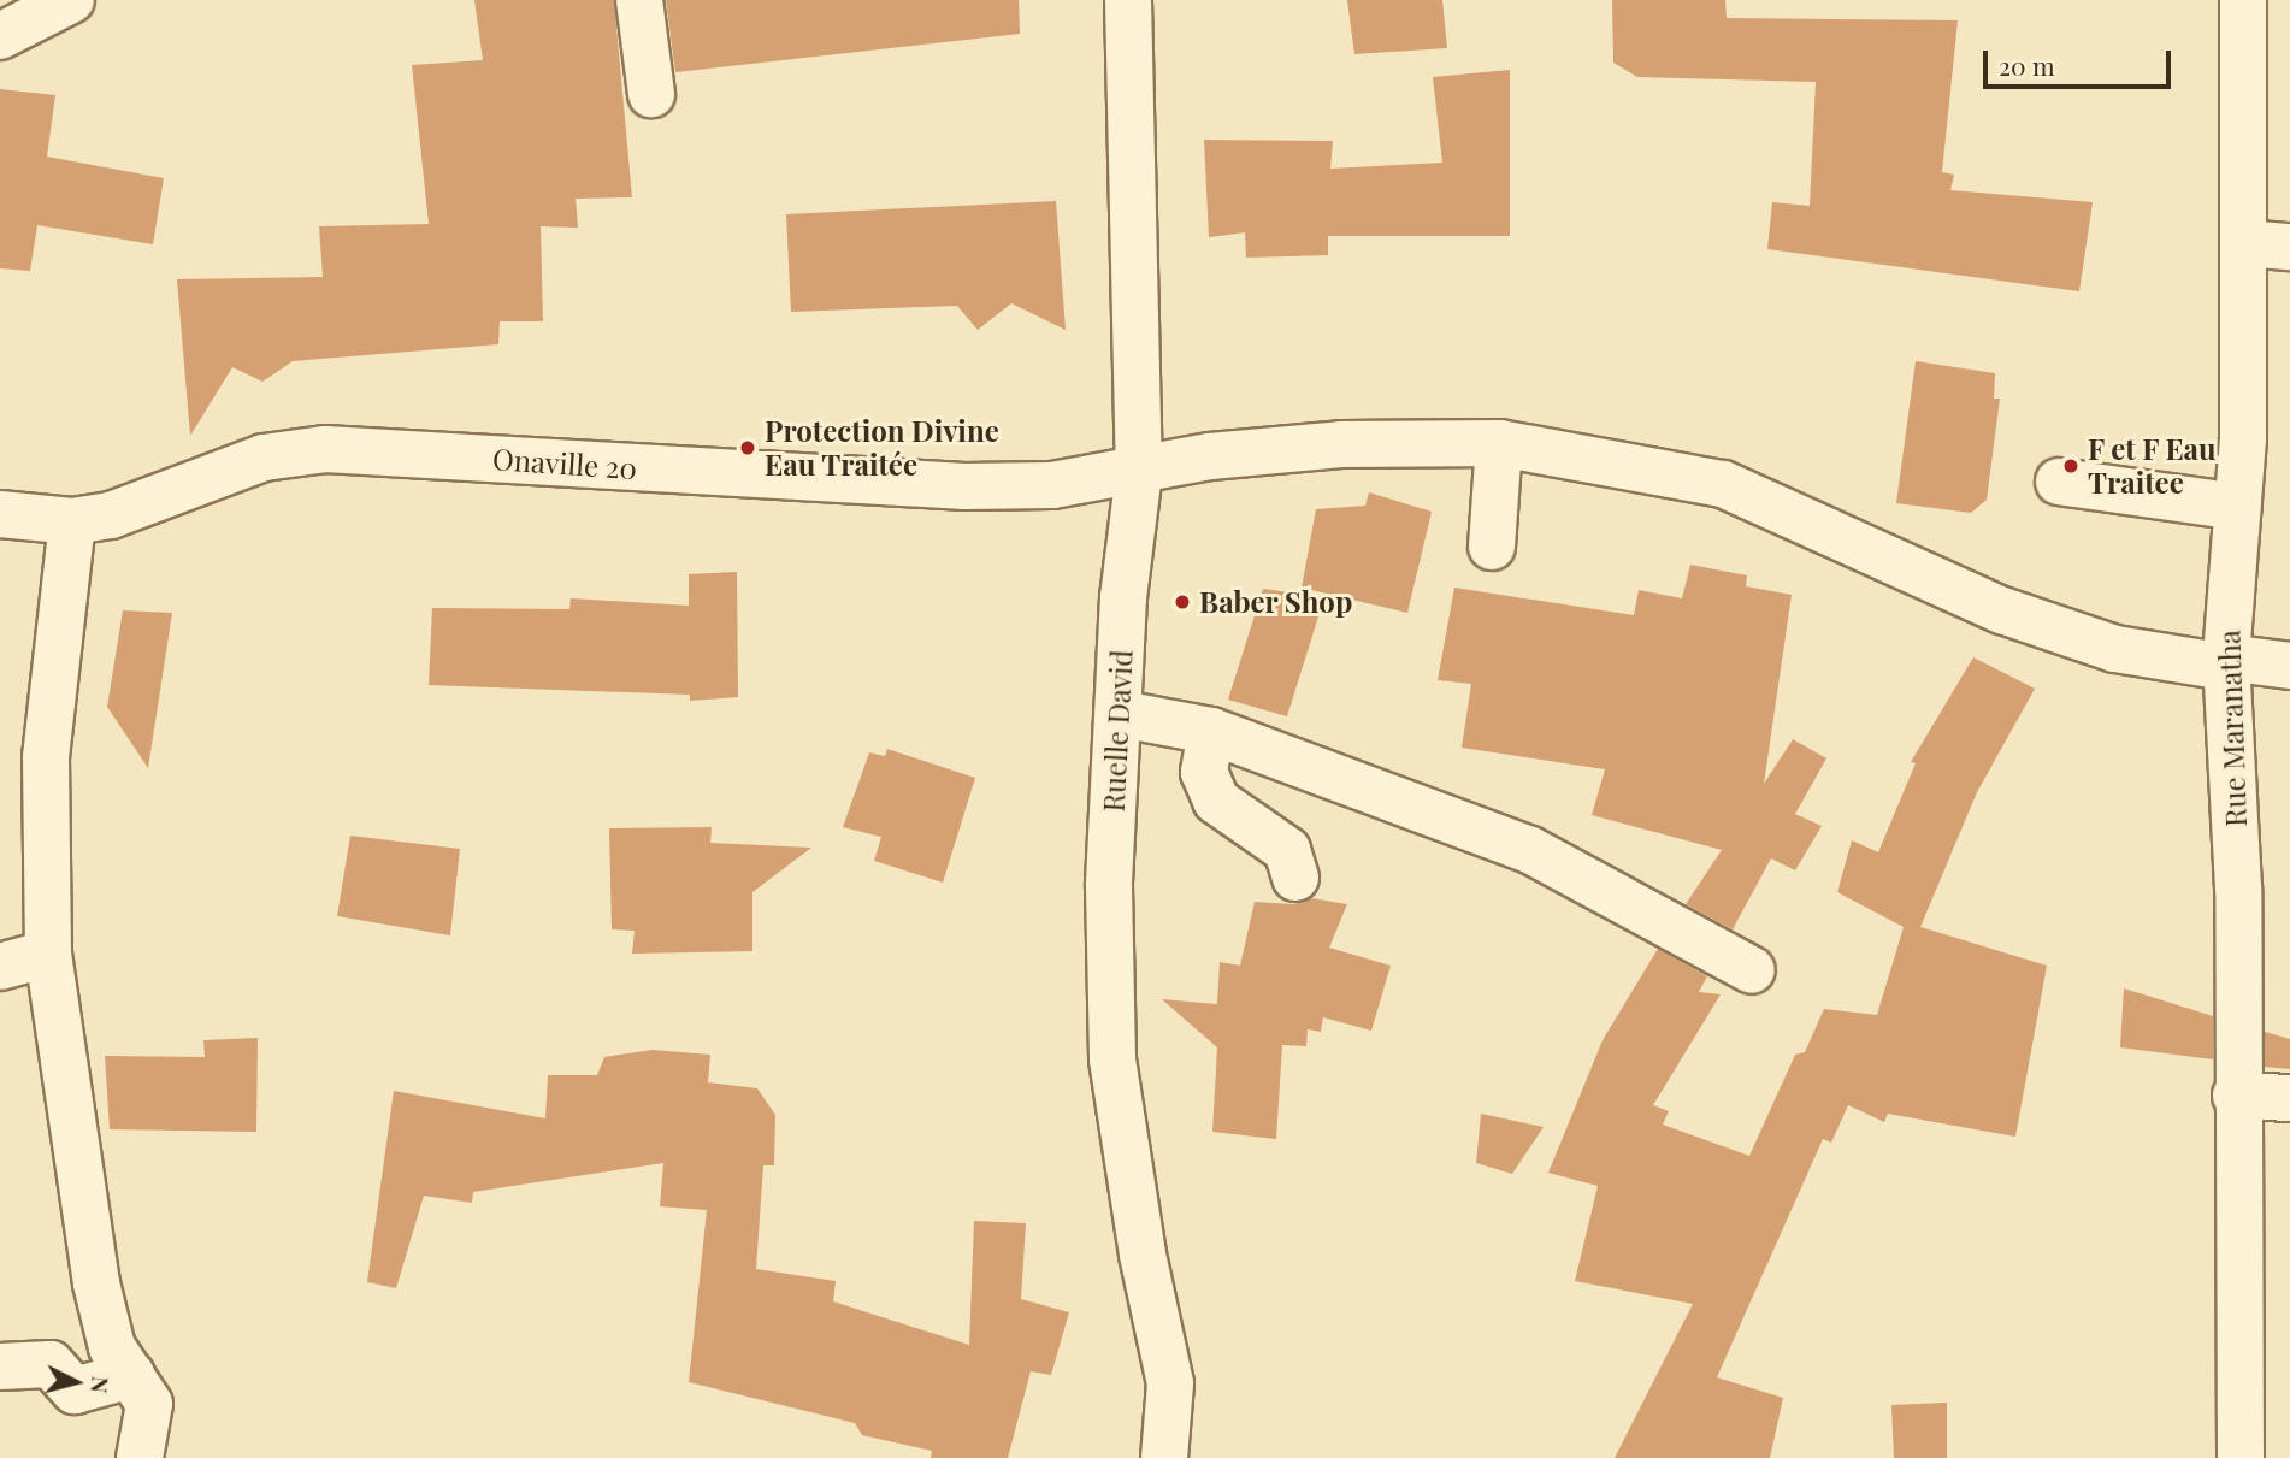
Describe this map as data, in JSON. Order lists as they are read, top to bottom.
{
  "streets": {
    "street": ["Onaville 20", "Rue Maranatha", "Ruelle David"]
  },
  "crossings": [
    ["Onaville 20", "Rue Maranatha"],
    ["Onaville 20", "Ruelle David"]
  ],
  "places": ["Protection Divine Eau Traitée", "F et F Eau Traitee", "Baber Shop"],
  "scale_bar": "20 m",
  "north": "right"
}
